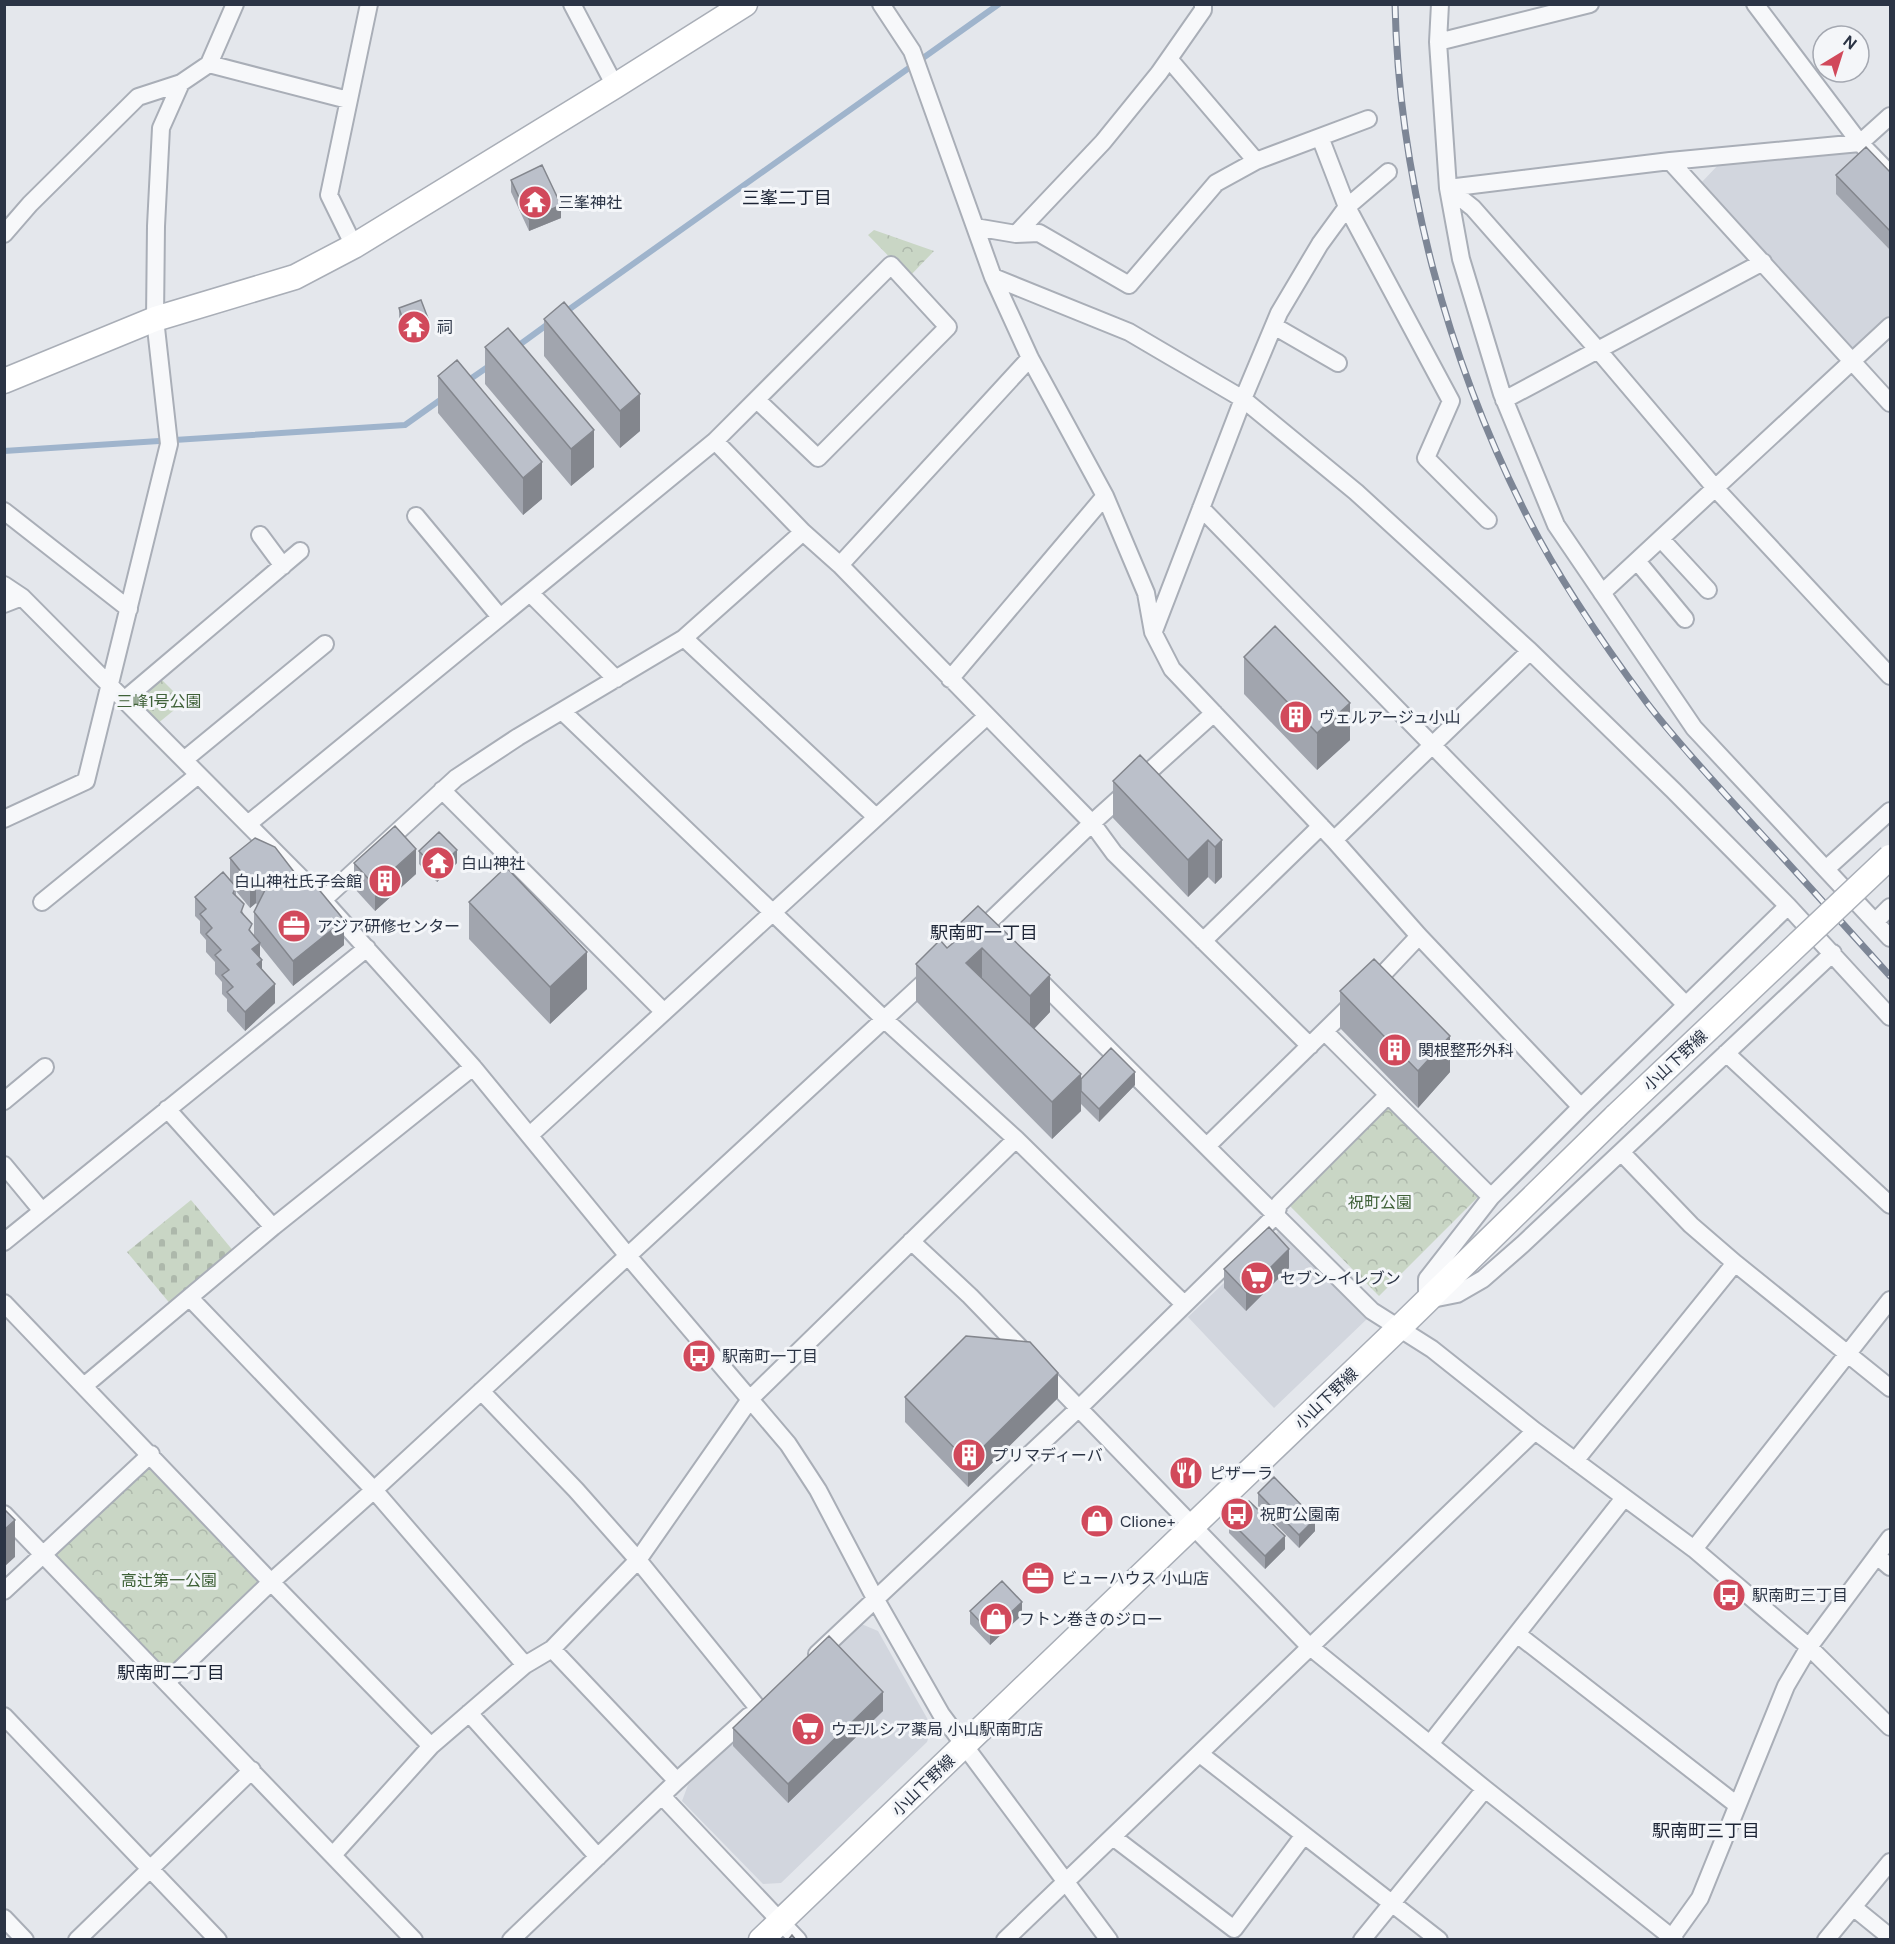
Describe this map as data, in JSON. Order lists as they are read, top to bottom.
{
  "streets": {
    "main road": ["小山下野線"]
  },
  "districts": [
    "三峯二丁目",
    "駅南町一丁目",
    "駅南町二丁目",
    "駅南町三丁目"
  ],
  "parks": ["三峰1号公園", "祝町公園", "高辻第一公園"],
  "places": {
    "temple": ["三峯神社", "祠", "白山神社"],
    "building": [
      "ヴェルアージュ小山",
      "白山神社氏子会館",
      "関根整形外科",
      "プリマディーバ"
    ],
    "office": ["アジア研修センター", "ビューハウス 小山店"],
    "supermarket": ["セブン-イレブン", "ウエルシア薬局 小山駅南町店"],
    "bus stop": ["駅南町一丁目", "祝町公園南", "駅南町三丁目"],
    "restaurant": ["ピザーラ"],
    "shop": ["Clione+", "フトン巻きのジロー"]
  },
  "north": "top right"
}
